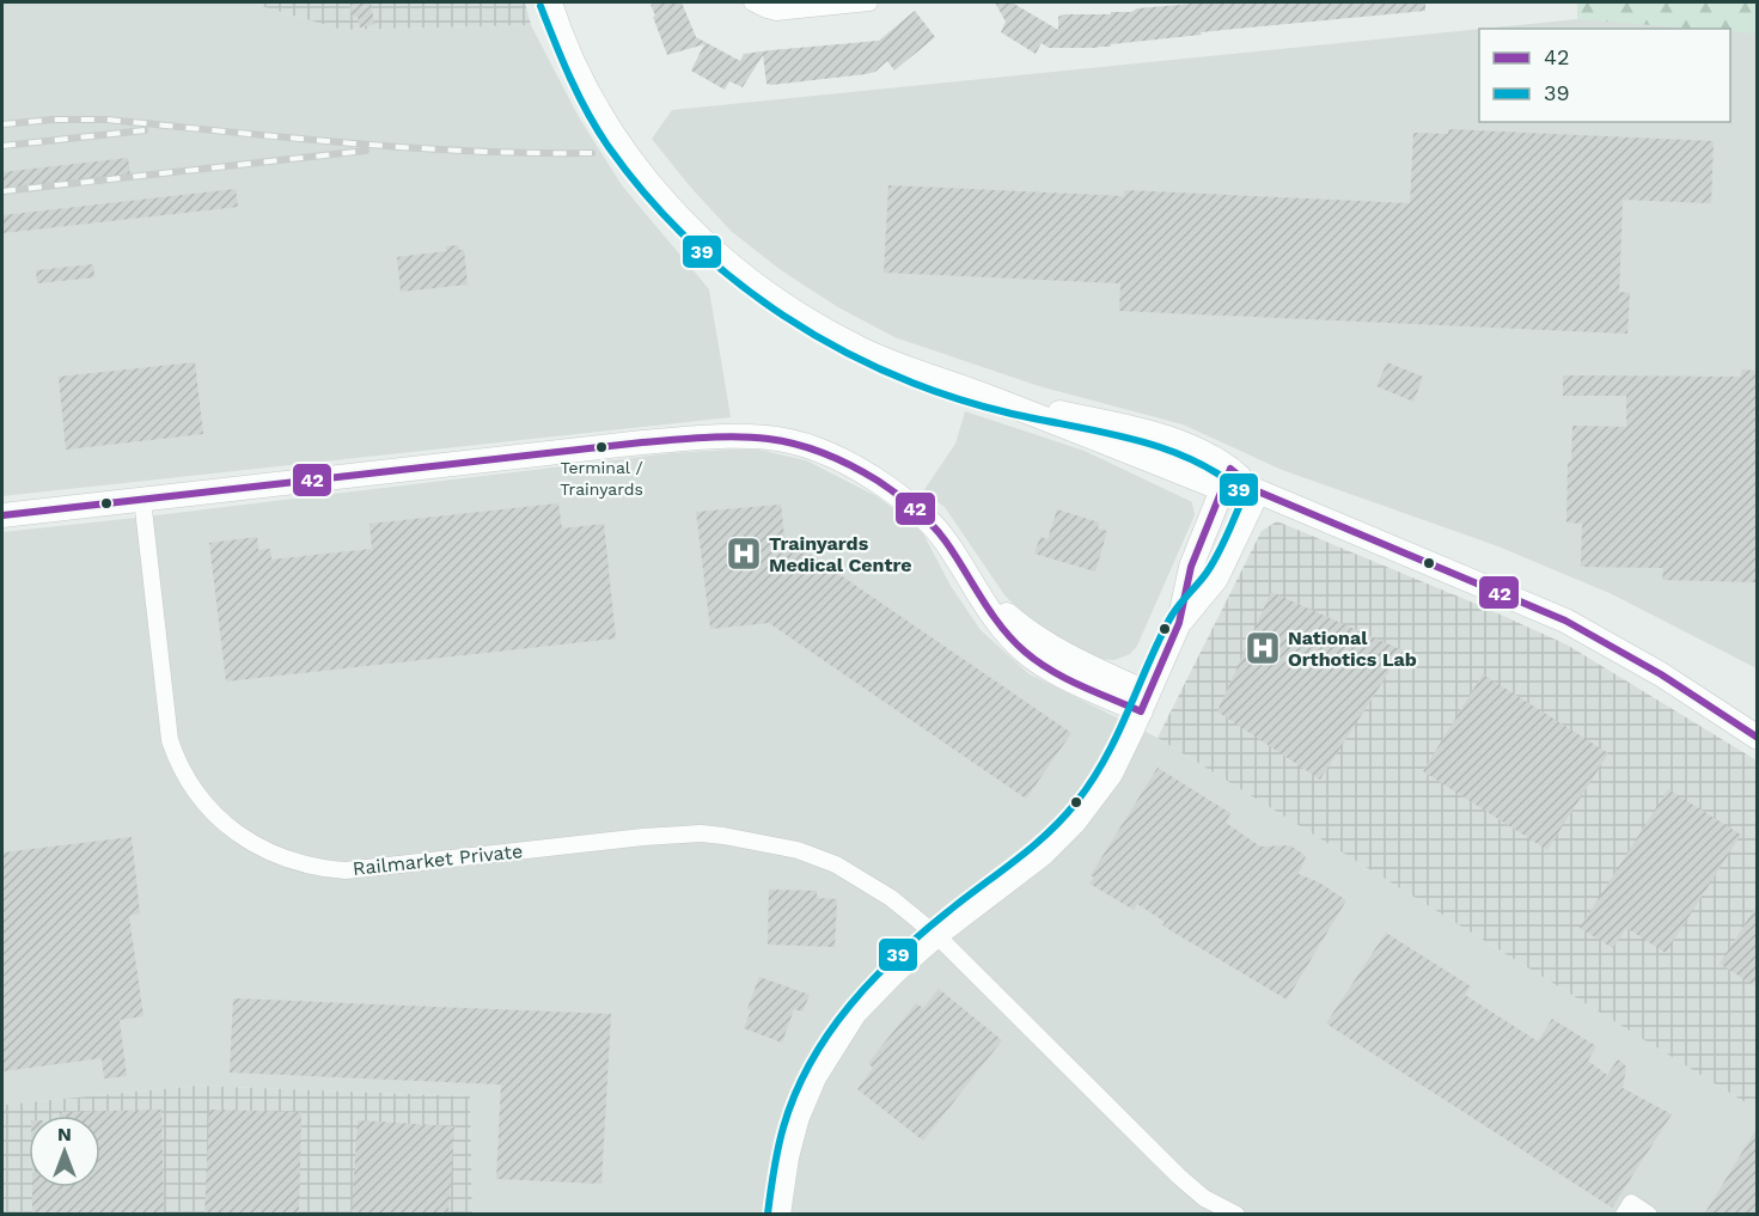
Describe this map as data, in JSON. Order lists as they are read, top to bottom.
{
  "streets": {
    "street": ["Railmarket Private"]
  },
  "places": {
    "other": ["Terminal / Trainyards"],
    "hospital": ["Trainyards Medical Centre", "National Orthotics Lab"]
  },
  "lines": ["transit line 39", "transit line 42"],
  "legend": ["42", "39"],
  "north": "top"
}
